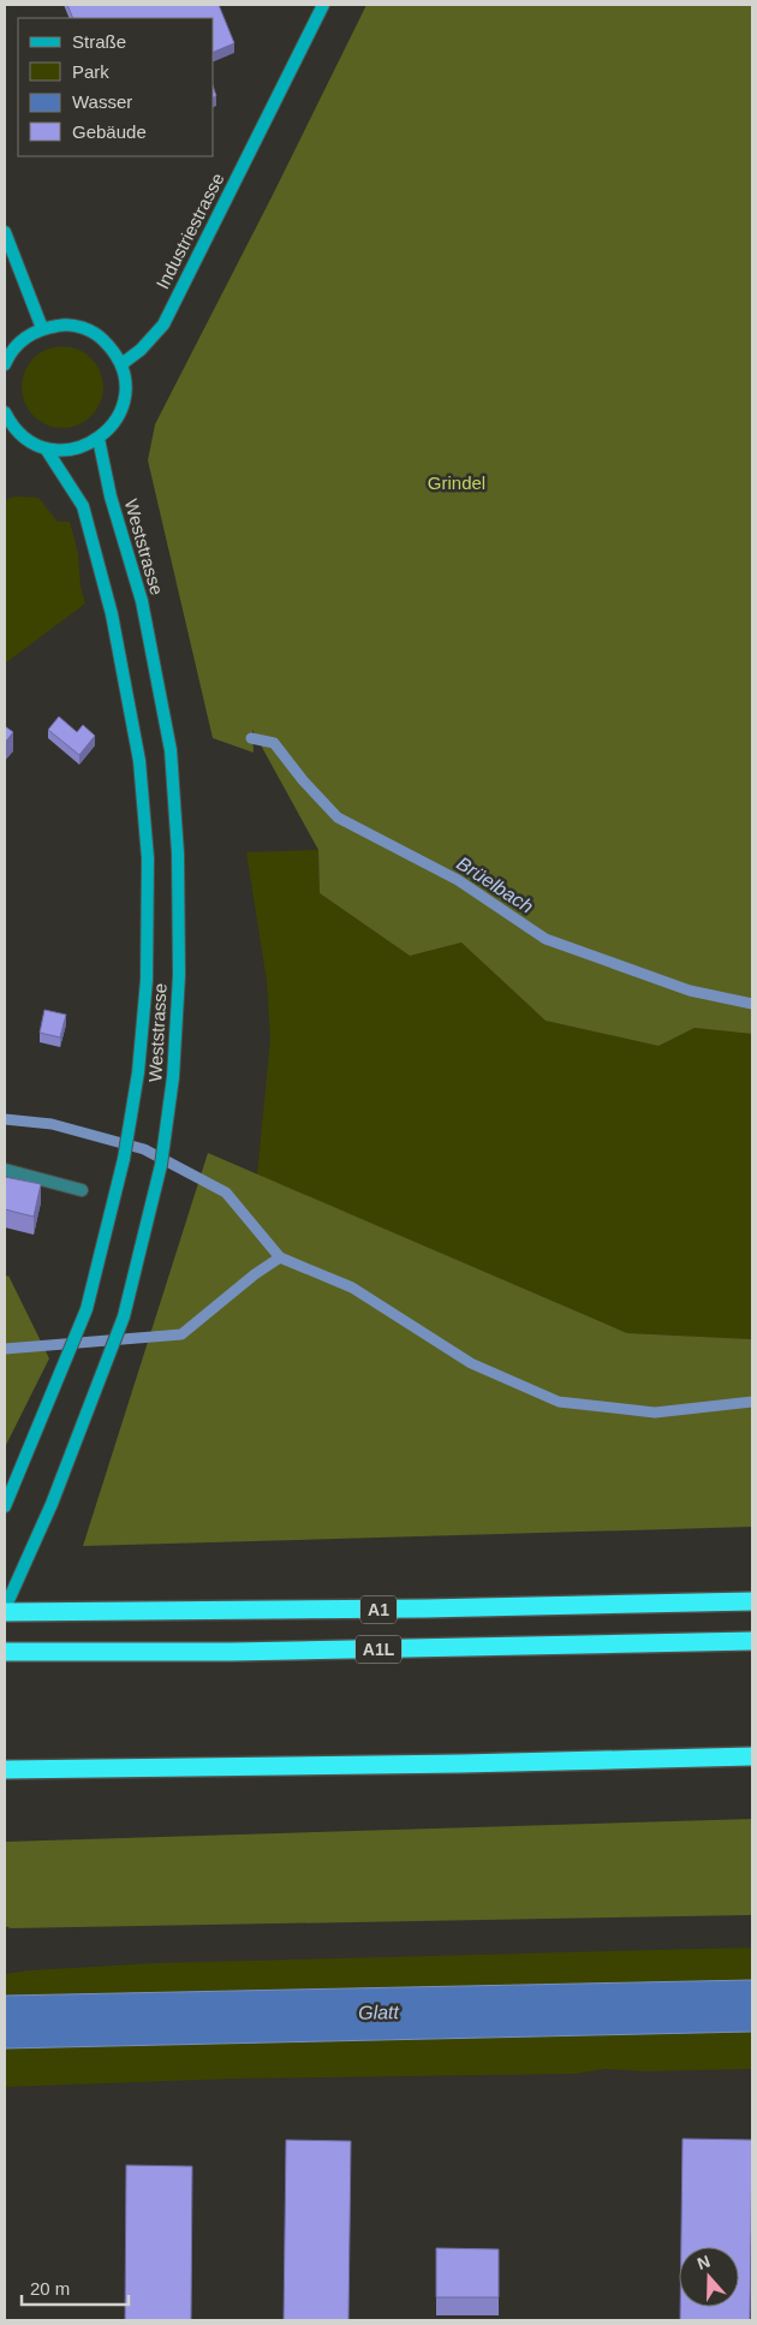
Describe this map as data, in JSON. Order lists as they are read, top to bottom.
{
  "streets": {
    "highway": ["A1", "A1L"],
    "main road": ["Industriestrasse", "Weststrasse"]
  },
  "crossings": [
    ["Industriestrasse", "Weststrasse"],
    ["Weststrasse", "A1"]
  ],
  "water": ["Brüelbach", "Glatt"],
  "parks": ["Grindel"],
  "legend": [
    "Straße",
    "Park",
    "Wasser",
    "Gebäude"
  ],
  "scale_bar": "20 m",
  "north": "top"
}
